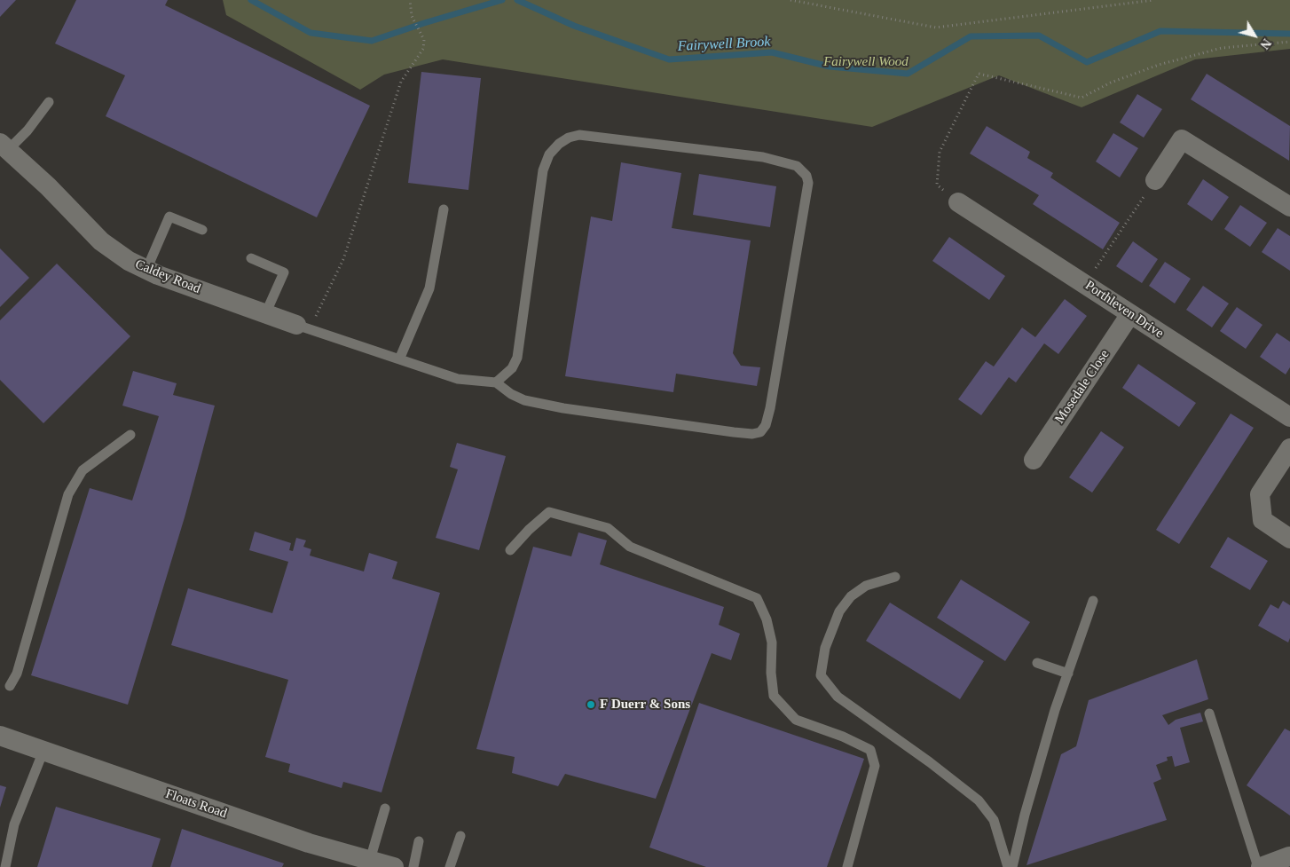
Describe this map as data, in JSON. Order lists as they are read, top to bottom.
{
  "streets": {
    "street": [
      "Caldey Road",
      "Porthleven Drive",
      "Mosedale Close",
      "Floats Road"
    ]
  },
  "crossings": [
    ["Porthleven Drive", "Mosedale Close"]
  ],
  "water": ["Fairywell Brook"],
  "parks": ["Fairywell Wood"],
  "places": ["F Duerr & Sons"],
  "north": "bottom right"
}
